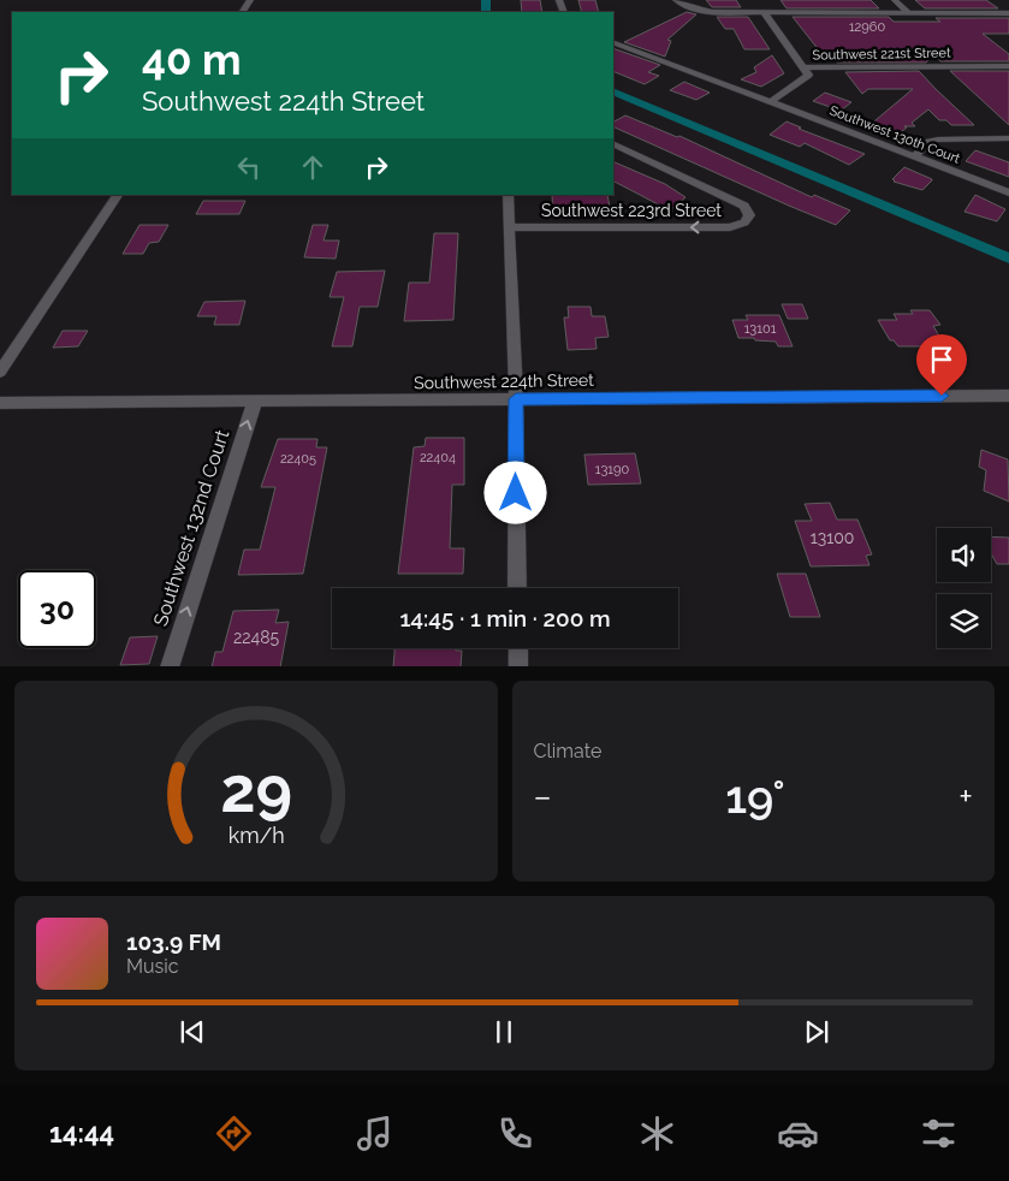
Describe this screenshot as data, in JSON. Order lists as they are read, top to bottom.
{
  "streets": {
    "street": [
      "Southwest 221st Street",
      "Southwest 130th Court",
      "Southwest 223rd Street",
      "Southwest 224th Street",
      "Southwest 132nd Court"
    ]
  },
  "crossings": [
    ["Southwest 221st Street", "Southwest 130th Court"],
    ["Southwest 224th Street", "Southwest 132nd Court"]
  ],
  "one_way": ["Southwest 132nd Court"],
  "house_numbers": [
    "12960",
    "13101",
    "22404",
    "22405",
    "13190",
    "13100",
    "22485"
  ],
  "page": {
    "turn": ["40 m", "Southwest 224th Street"],
    "limit": "30",
    "trip": "14:45 · 1 min · 200 m",
    "tile": "Climate",
    "heat": ["−", "19°", "+"],
    "song": ["103.9 FM", "Music"],
    "tabs": "14:44",
    "gauge": ["29", "km/h"]
  }
}
